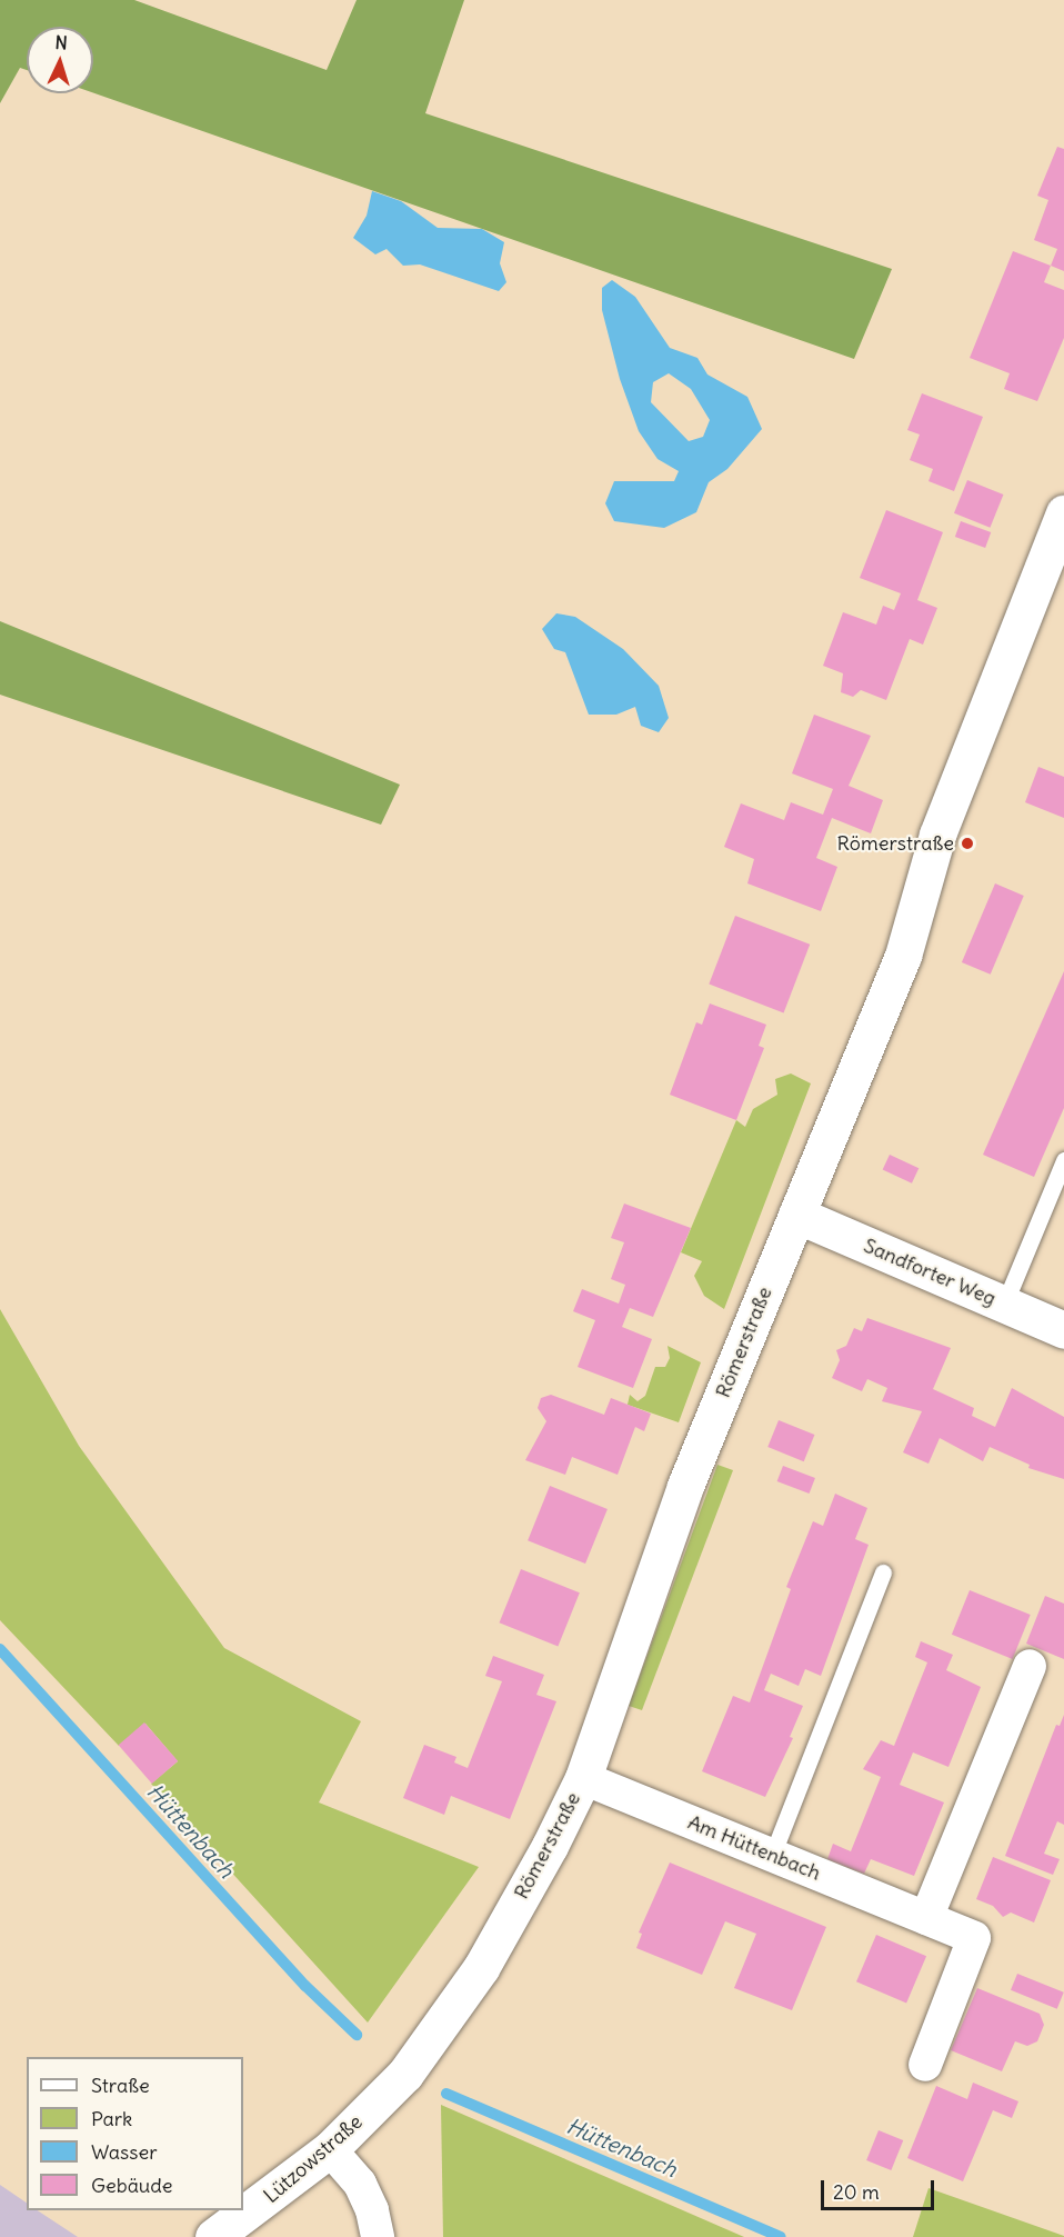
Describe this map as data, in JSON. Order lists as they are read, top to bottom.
{
  "streets": {
    "street": [
      "Sandforter Weg",
      "Römerstraße",
      "Am Hüttenbach",
      "Lützowstraße"
    ]
  },
  "crossings": [
    ["Sandforter Weg", "Römerstraße"],
    ["Römerstraße", "Am Hüttenbach"],
    ["Römerstraße", "Lützowstraße"]
  ],
  "water": ["Hüttenbach"],
  "places": ["Römerstraße"],
  "legend": [
    "Straße",
    "Park",
    "Wasser",
    "Gebäude"
  ],
  "scale_bar": "20 m",
  "north": "top"
}
